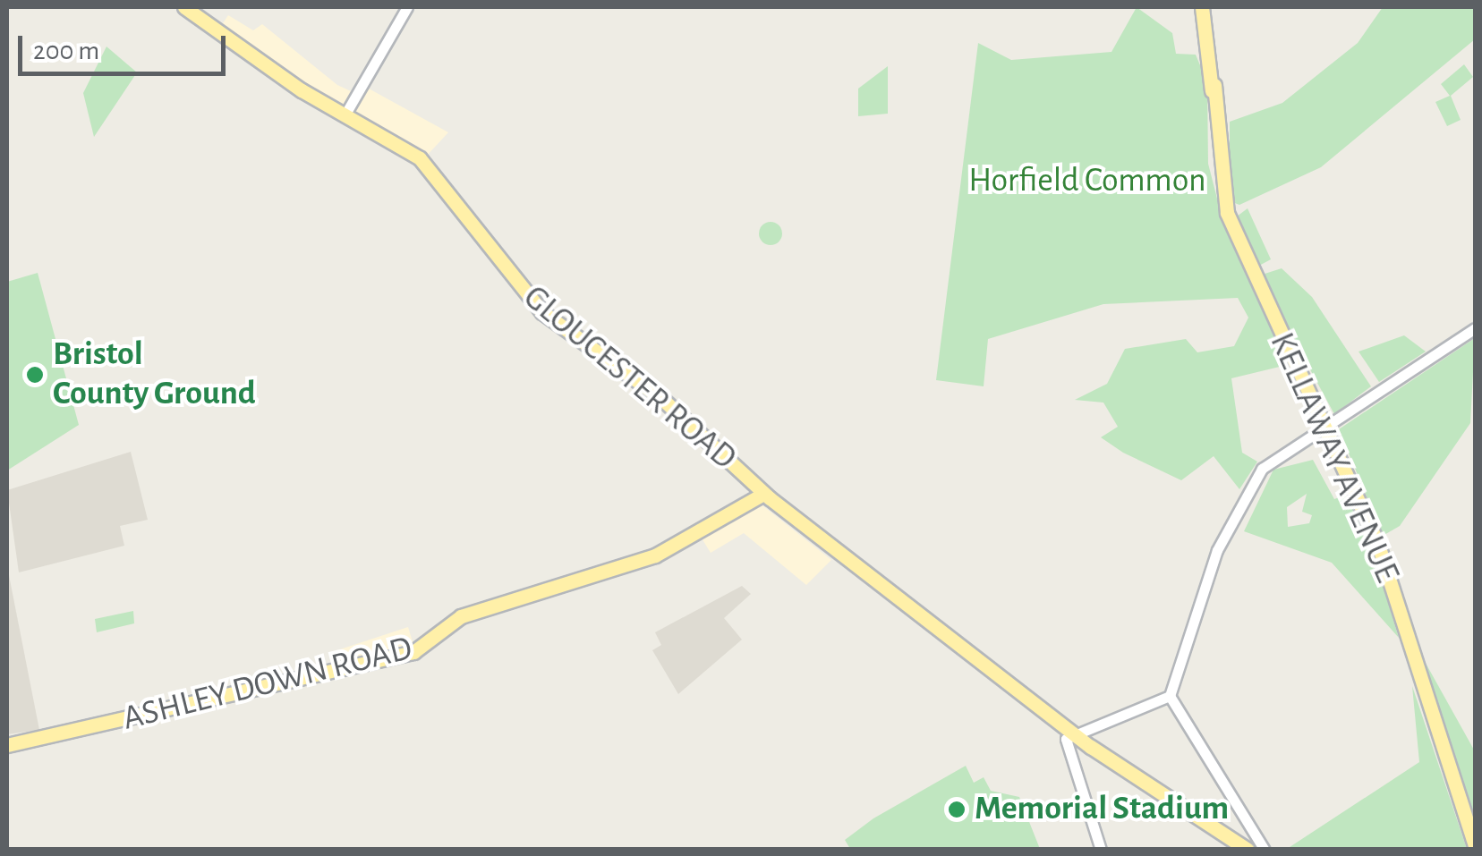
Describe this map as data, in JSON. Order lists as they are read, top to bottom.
{
  "streets": {
    "main road": ["GLOUCESTER ROAD", "KELLAWAY AVENUE", "ASHLEY DOWN ROAD"]
  },
  "crossings": [
    ["GLOUCESTER ROAD", "ASHLEY DOWN ROAD"]
  ],
  "parks": ["Horfield Common"],
  "places": ["Bristol County Ground", "Memorial Stadium"],
  "scale_bar": "200 m"
}
